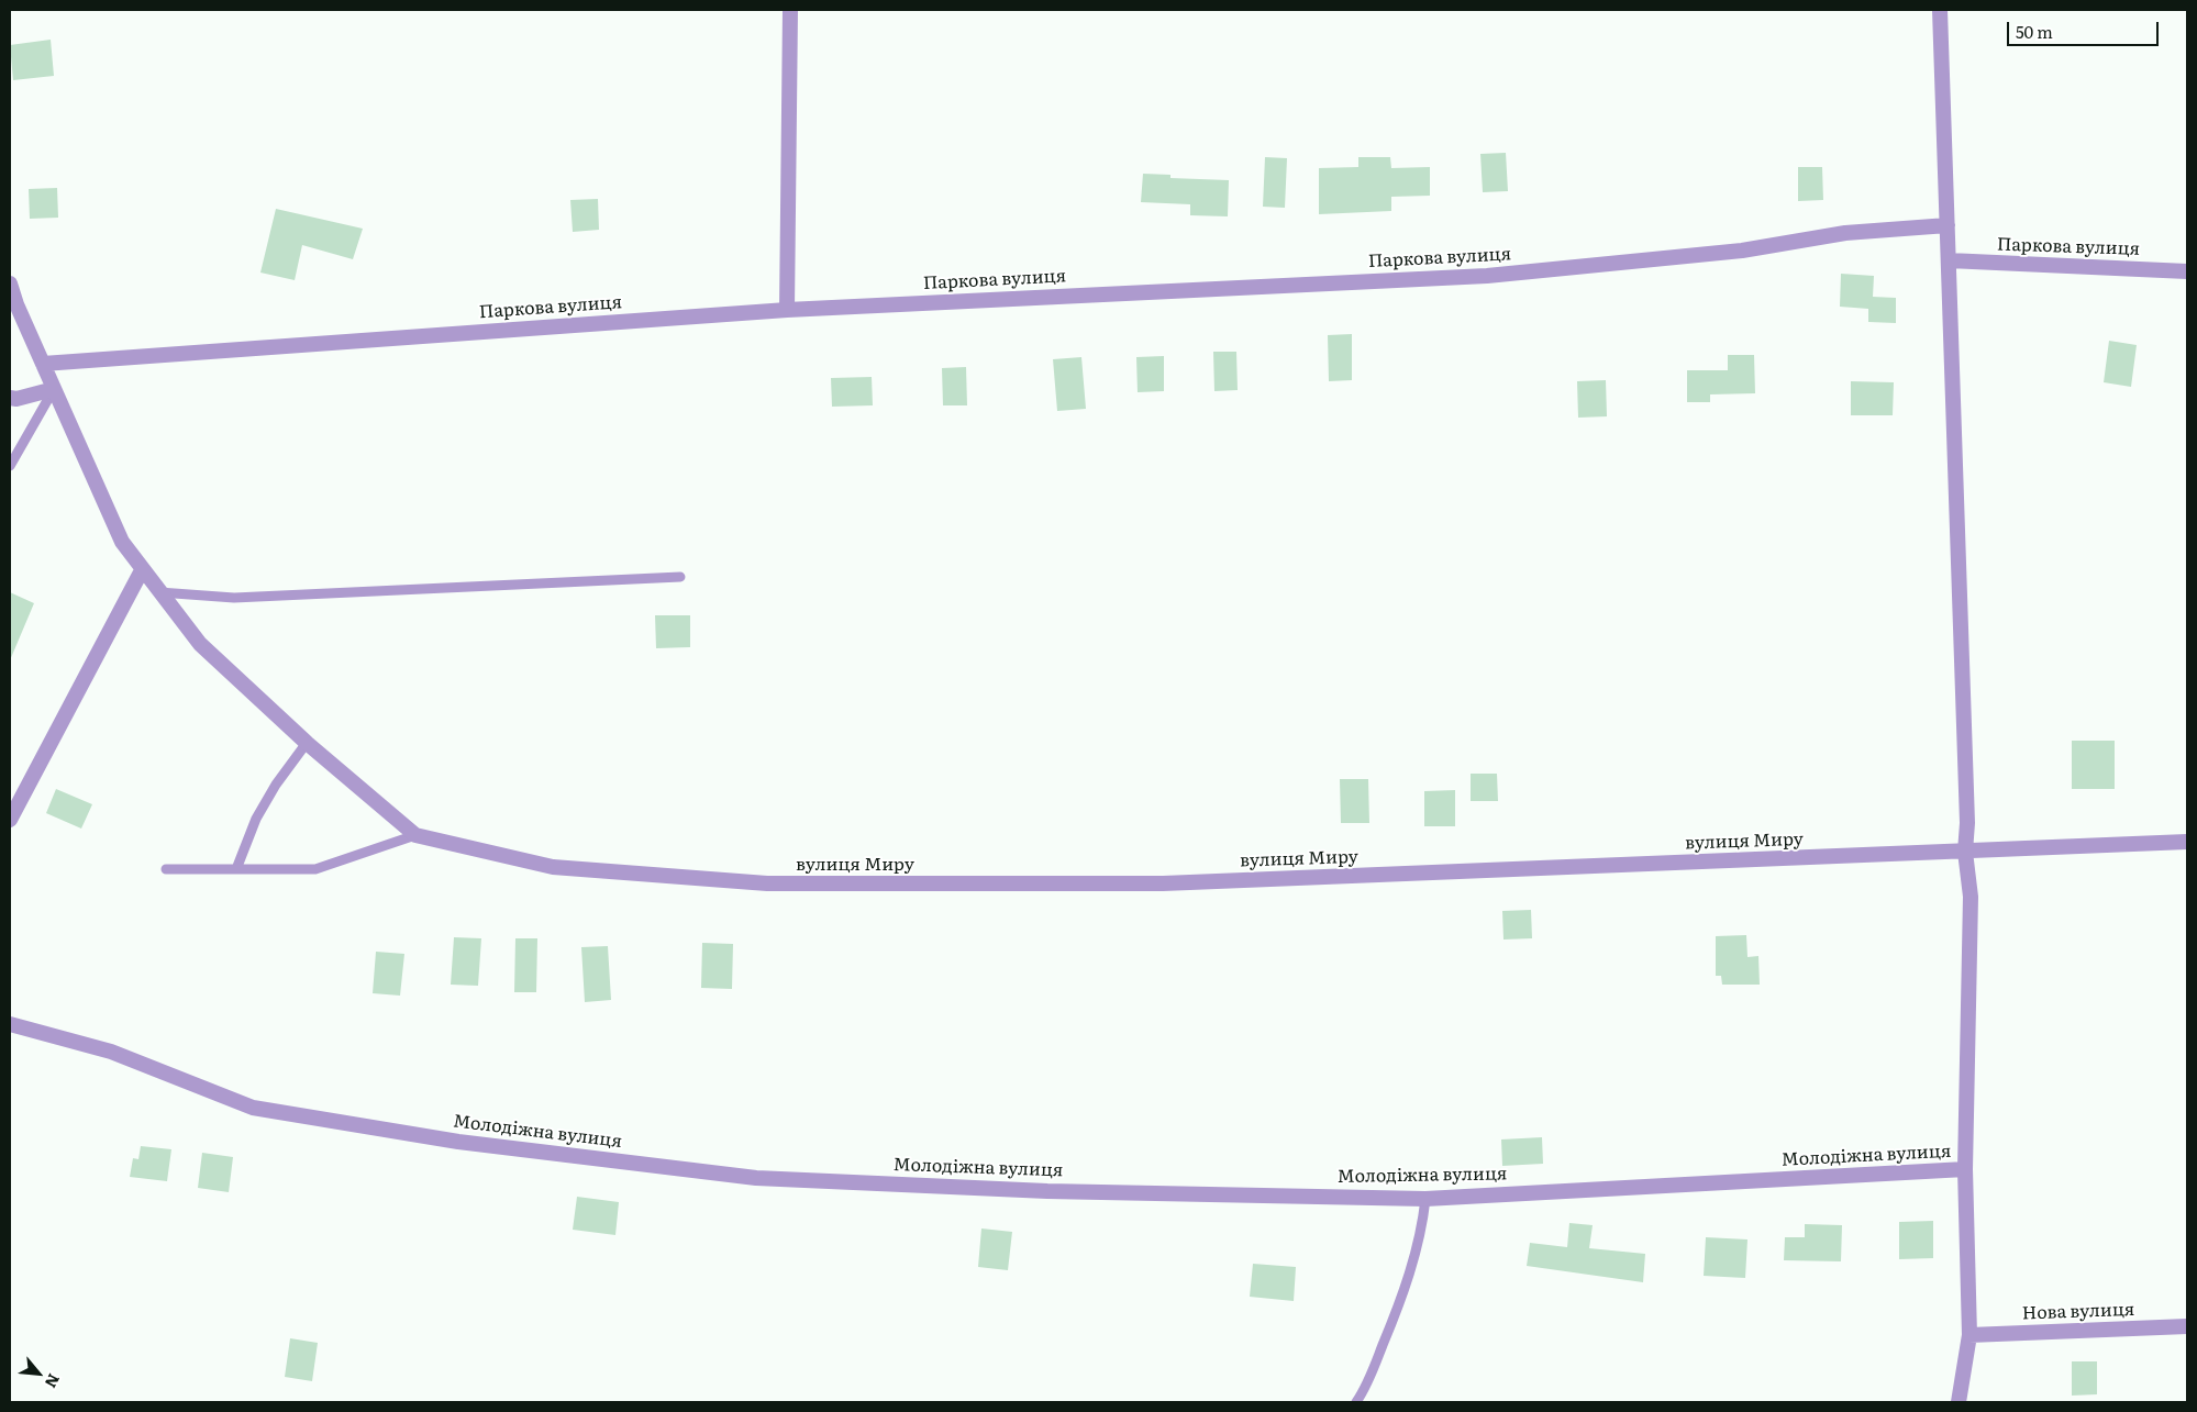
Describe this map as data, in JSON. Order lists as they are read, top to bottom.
{
  "streets": {
    "street": [
      "Паркова вулиця",
      "вулиця Миру",
      "Молодіжна вулиця",
      "Нова вулиця"
    ]
  },
  "scale_bar": "50 m",
  "north": "bottom right"
}
